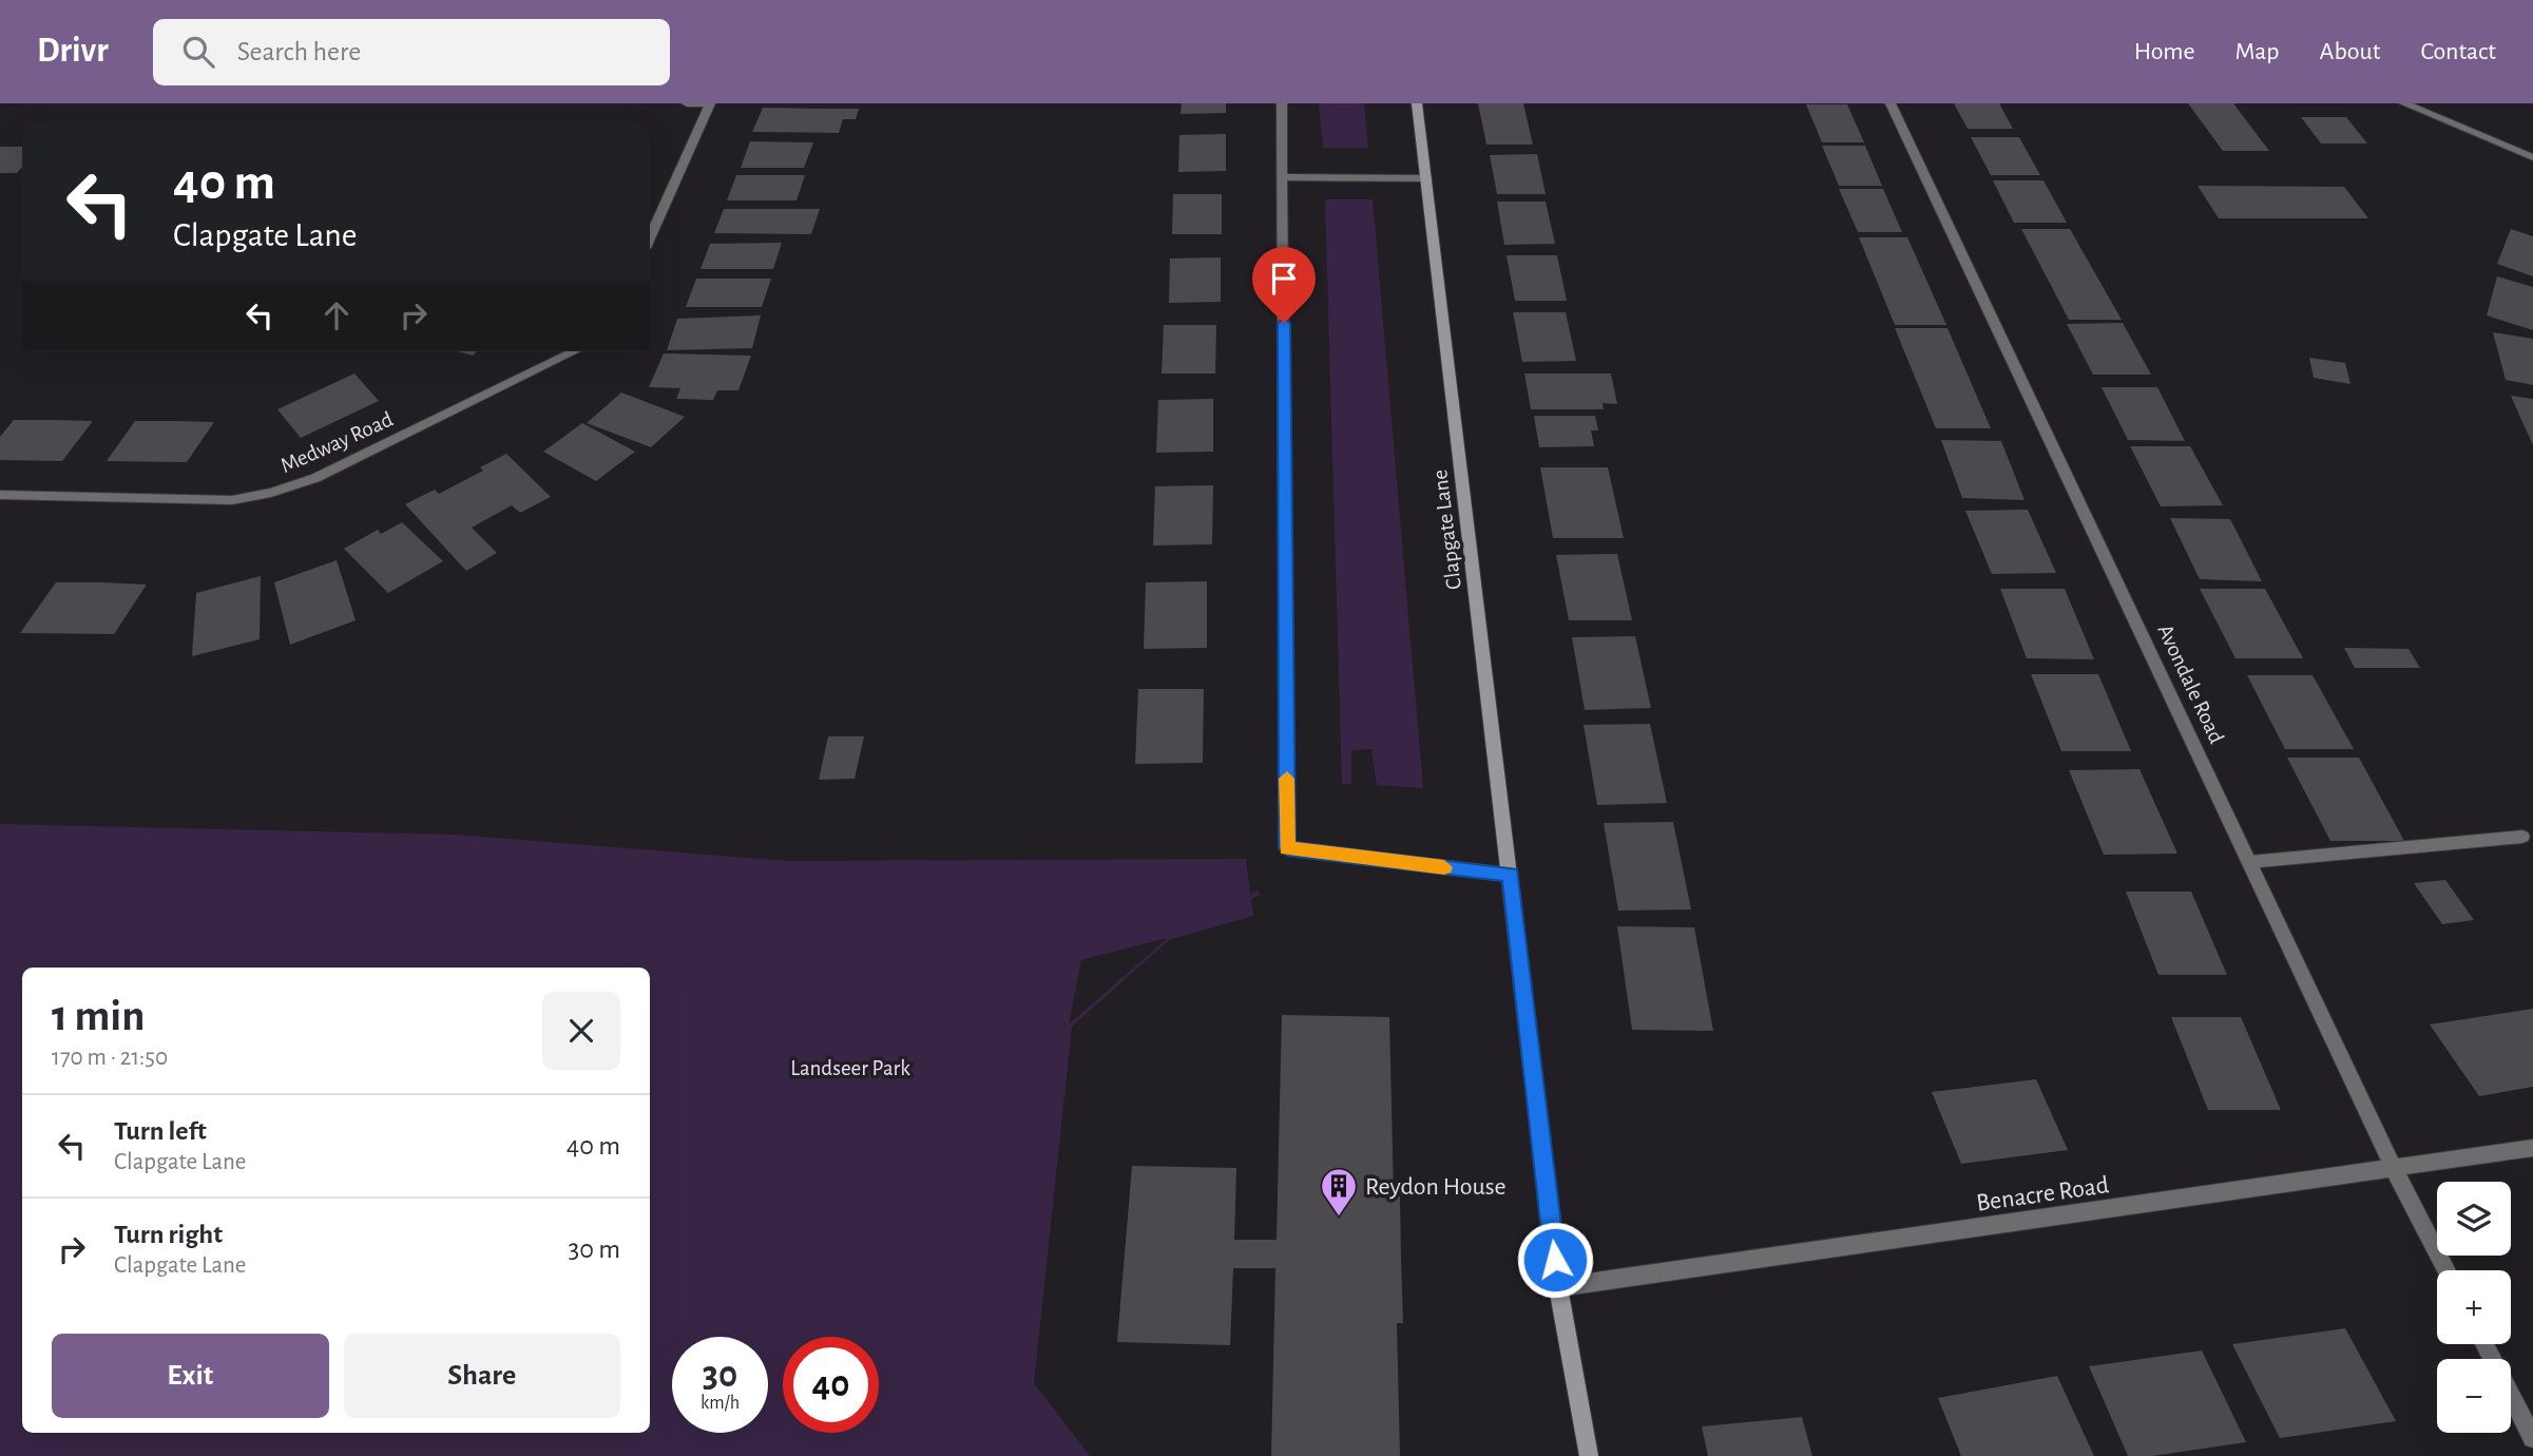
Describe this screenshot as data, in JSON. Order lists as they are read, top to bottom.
{
  "streets": {
    "street": [
      "Medway Road",
      "Clapgate Lane",
      "Avondale Road",
      "Benacre Road"
    ]
  },
  "crossings": [
    ["Clapgate Lane", "Benacre Road"],
    ["Avondale Road", "Benacre Road"]
  ],
  "parks": ["Landseer Park"],
  "places": {
    "building": ["Reydon House"]
  },
  "page": {
    "header": "Drivr",
    "search": "Search here",
    "nav": [
      "Home",
      "Map",
      "About",
      "Contact"
    ],
    "turn": ["40 m", "Clapgate Lane"],
    "heading": ["1 min", "170 m · 21:50"],
    "list": [
      {
        "name": "Turn left",
        "note": "Clapgate Lane",
        "value": "40 m"
      },
      {
        "name": "Turn right",
        "note": "Clapgate Lane",
        "value": "30 m"
      }
    ],
    "map_buttons": ["+", "−"],
    "buttons": ["Exit", "Share"],
    "speed": "30 km/h",
    "limit": "40"
  }
}
